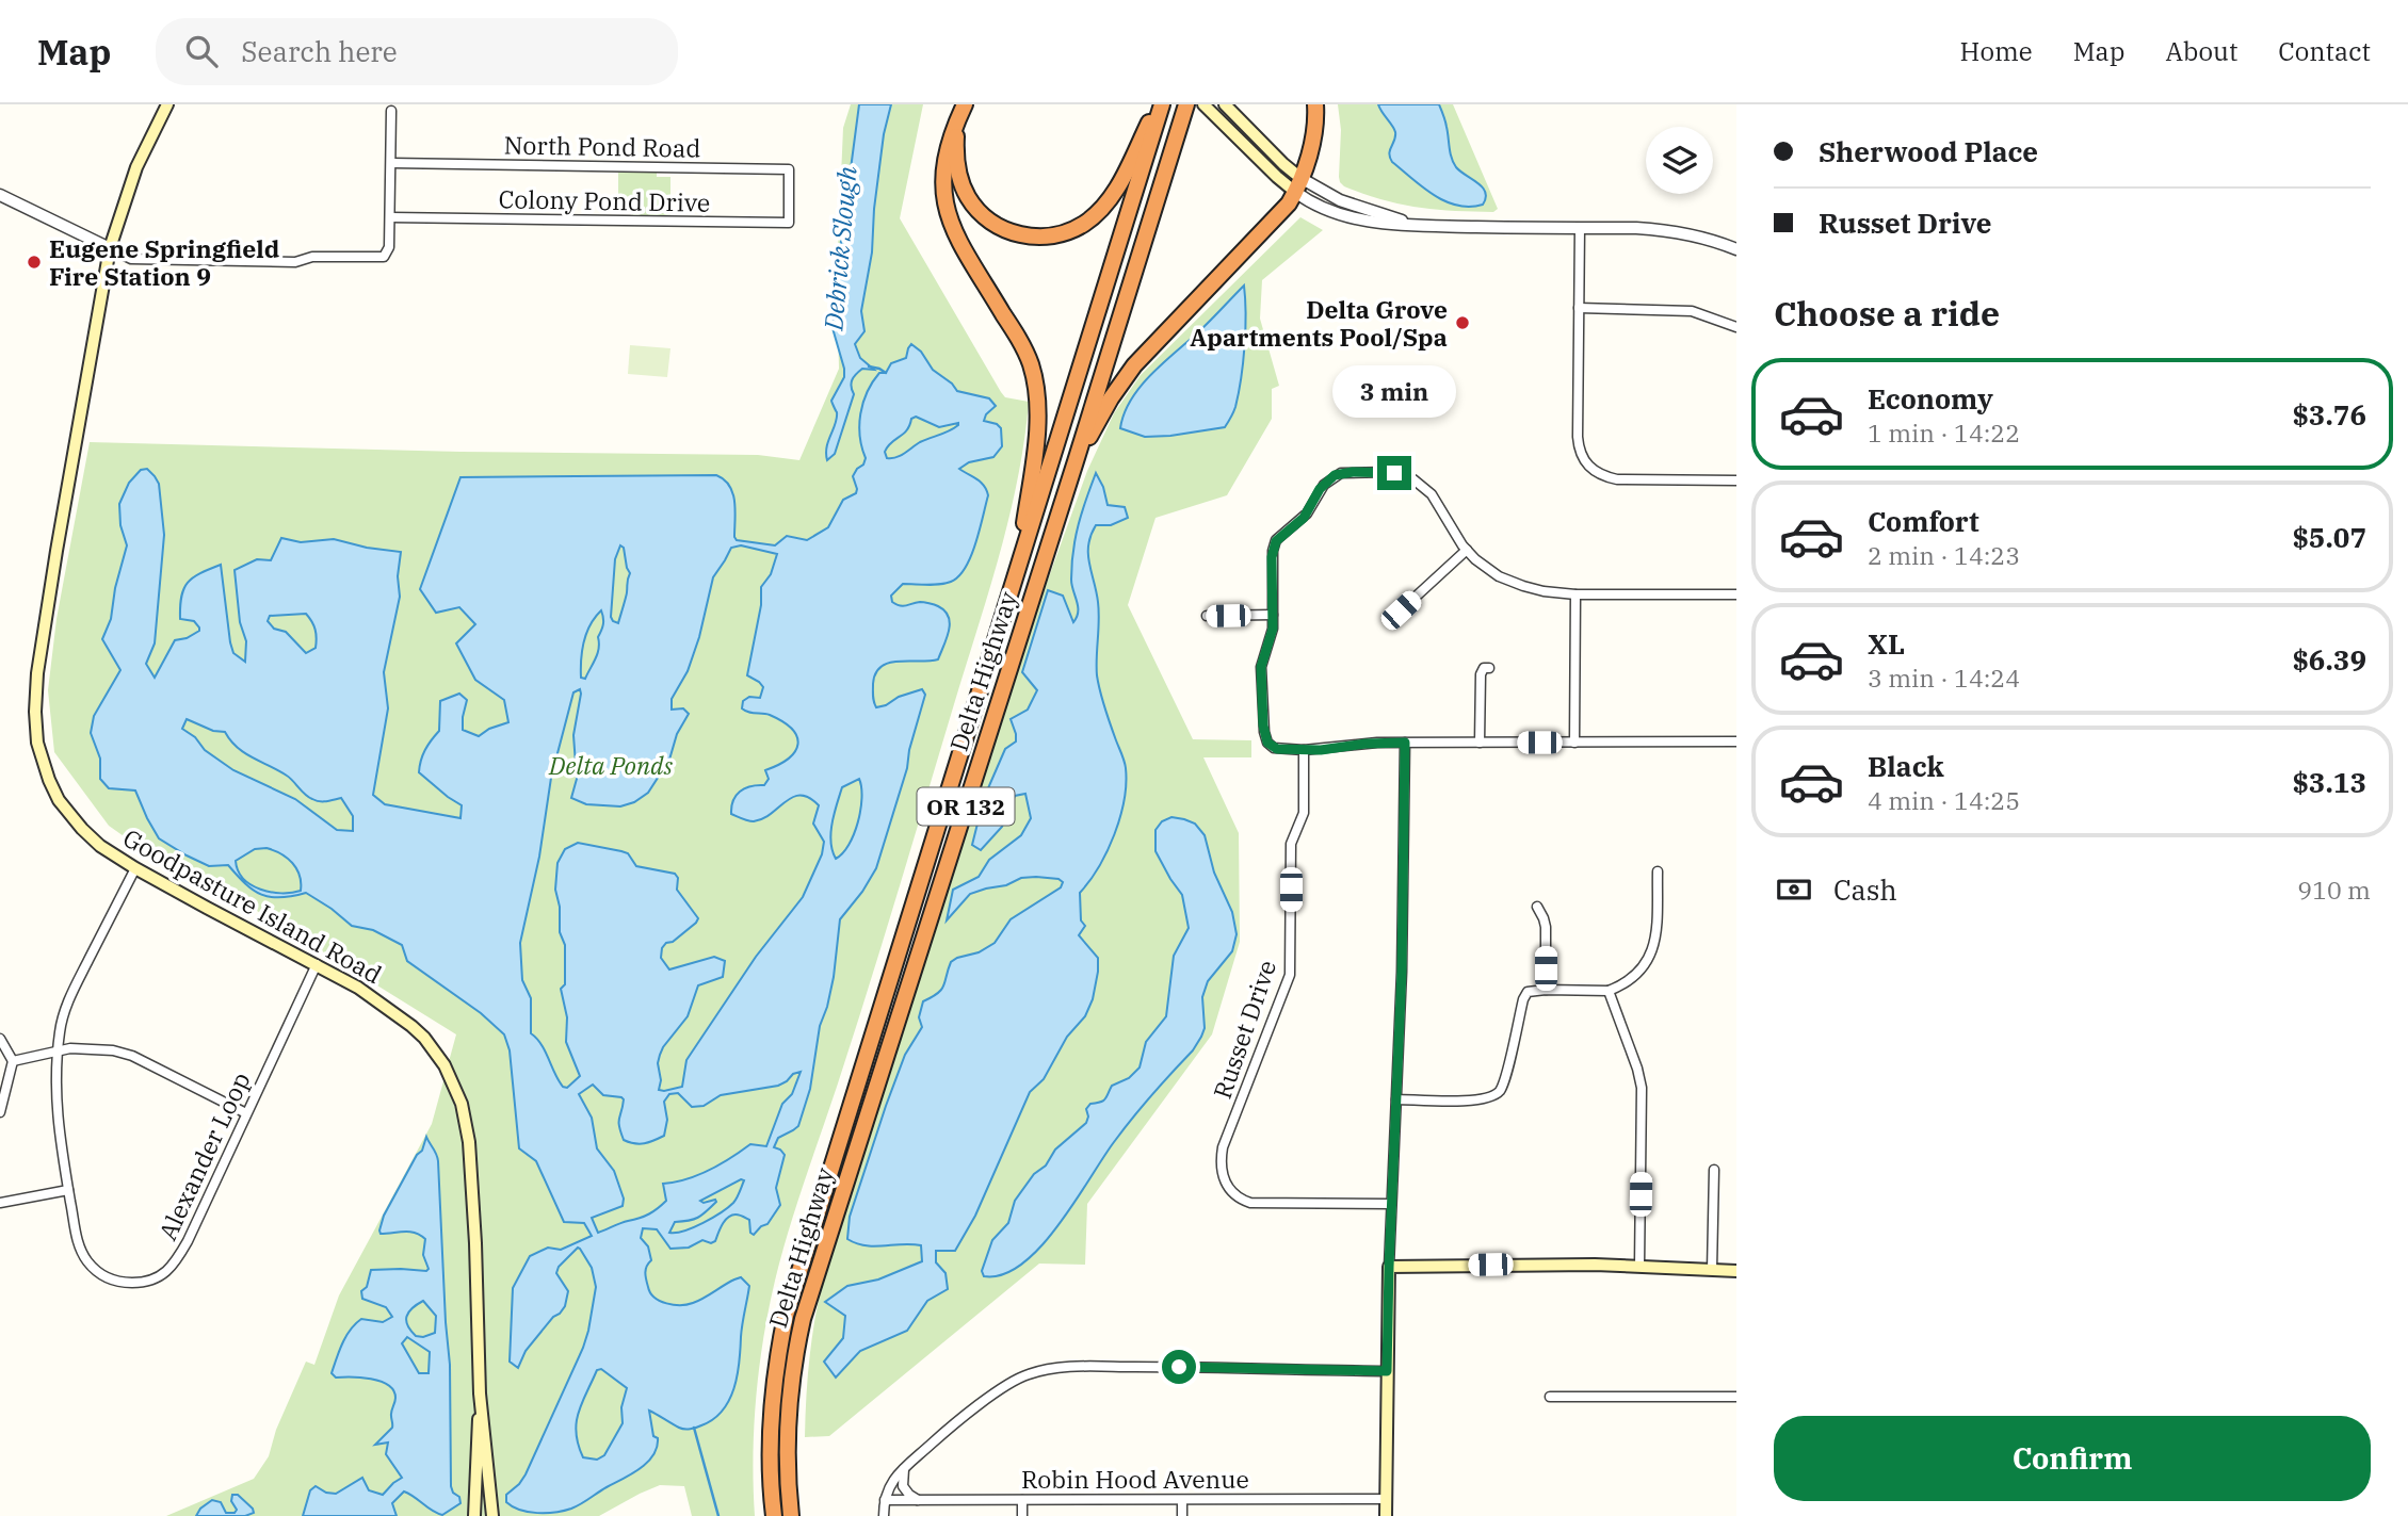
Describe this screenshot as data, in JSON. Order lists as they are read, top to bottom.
{
  "streets": {
    "highway": ["Delta Highway", "OR 132"],
    "main road": ["Goodpasture Island Road"],
    "street": [
      "North Pond Road",
      "Colony Pond Drive",
      "Russet Drive",
      "Alexander Loop",
      "Robin Hood Avenue"
    ]
  },
  "crossings": [
    ["North Pond Road", "Colony Pond Drive"],
    ["Goodpasture Island Road", "Alexander Loop"]
  ],
  "water": ["Debrick Slough"],
  "parks": ["Delta Ponds"],
  "places": ["Eugene Springfield Fire Station 9", "Delta Grove Apartments Pool/Spa"],
  "page": {
    "header": "Map",
    "search": "Search here",
    "nav": [
      "Home",
      "Map",
      "About",
      "Contact"
    ],
    "banner": ["Sherwood Place", "Russet Drive"],
    "heading": "Choose a ride",
    "list": [
      {
        "name": "Economy",
        "note": "1 min · 14:22",
        "value": "$3.76"
      },
      {
        "name": "Comfort",
        "note": "2 min · 14:23",
        "value": "$5.07"
      },
      {
        "name": "XL",
        "note": "3 min · 14:24",
        "value": "$6.39"
      },
      {
        "name": "Black",
        "note": "4 min · 14:25",
        "value": "$3.13"
      }
    ],
    "bubble": "3 min",
    "pay": ["Cash", "910 m"],
    "buttons": "Confirm"
  }
}
